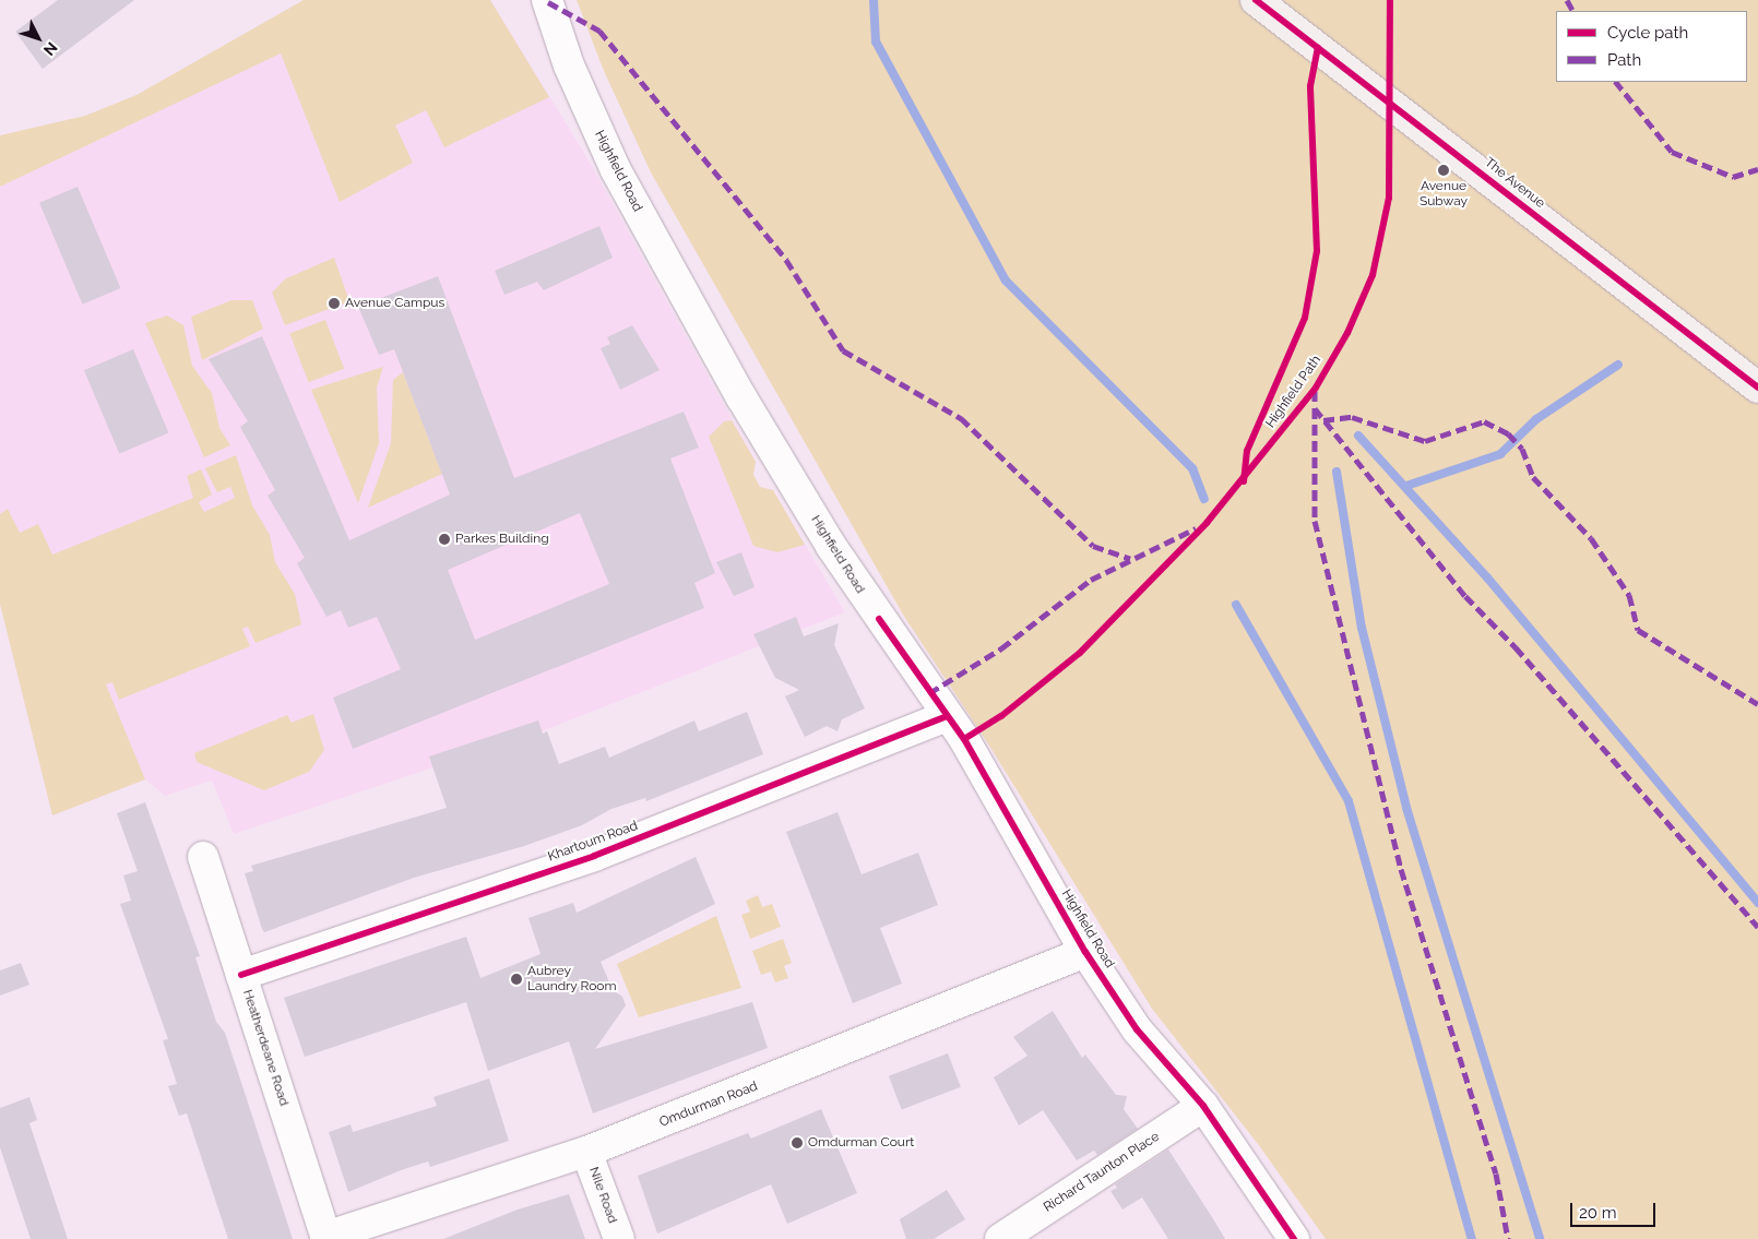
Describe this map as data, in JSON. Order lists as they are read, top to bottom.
{
  "streets": {
    "main road": ["The Avenue"],
    "street": [
      "Highfield Road",
      "Khartoum Road",
      "Heatherdeane Road",
      "Omdurman Road",
      "Richard Taunton Place",
      "Nile Road"
    ],
    "cycle path": ["Highfield Path"]
  },
  "crossings": [
    ["Highfield Road", "Khartoum Road"],
    ["Highfield Road", "Omdurman Road"],
    ["Highfield Road", "Richard Taunton Place"],
    ["Khartoum Road", "Heatherdeane Road"],
    ["Heatherdeane Road", "Omdurman Road"],
    ["Omdurman Road", "Nile Road"]
  ],
  "places": [
    "Avenue Subway",
    "Avenue Campus",
    "Parkes Building",
    "Aubrey Laundry Room",
    "Omdurman Court"
  ],
  "legend": ["Cycle path", "Path"],
  "scale_bar": "20 m",
  "north": "bottom right"
}
